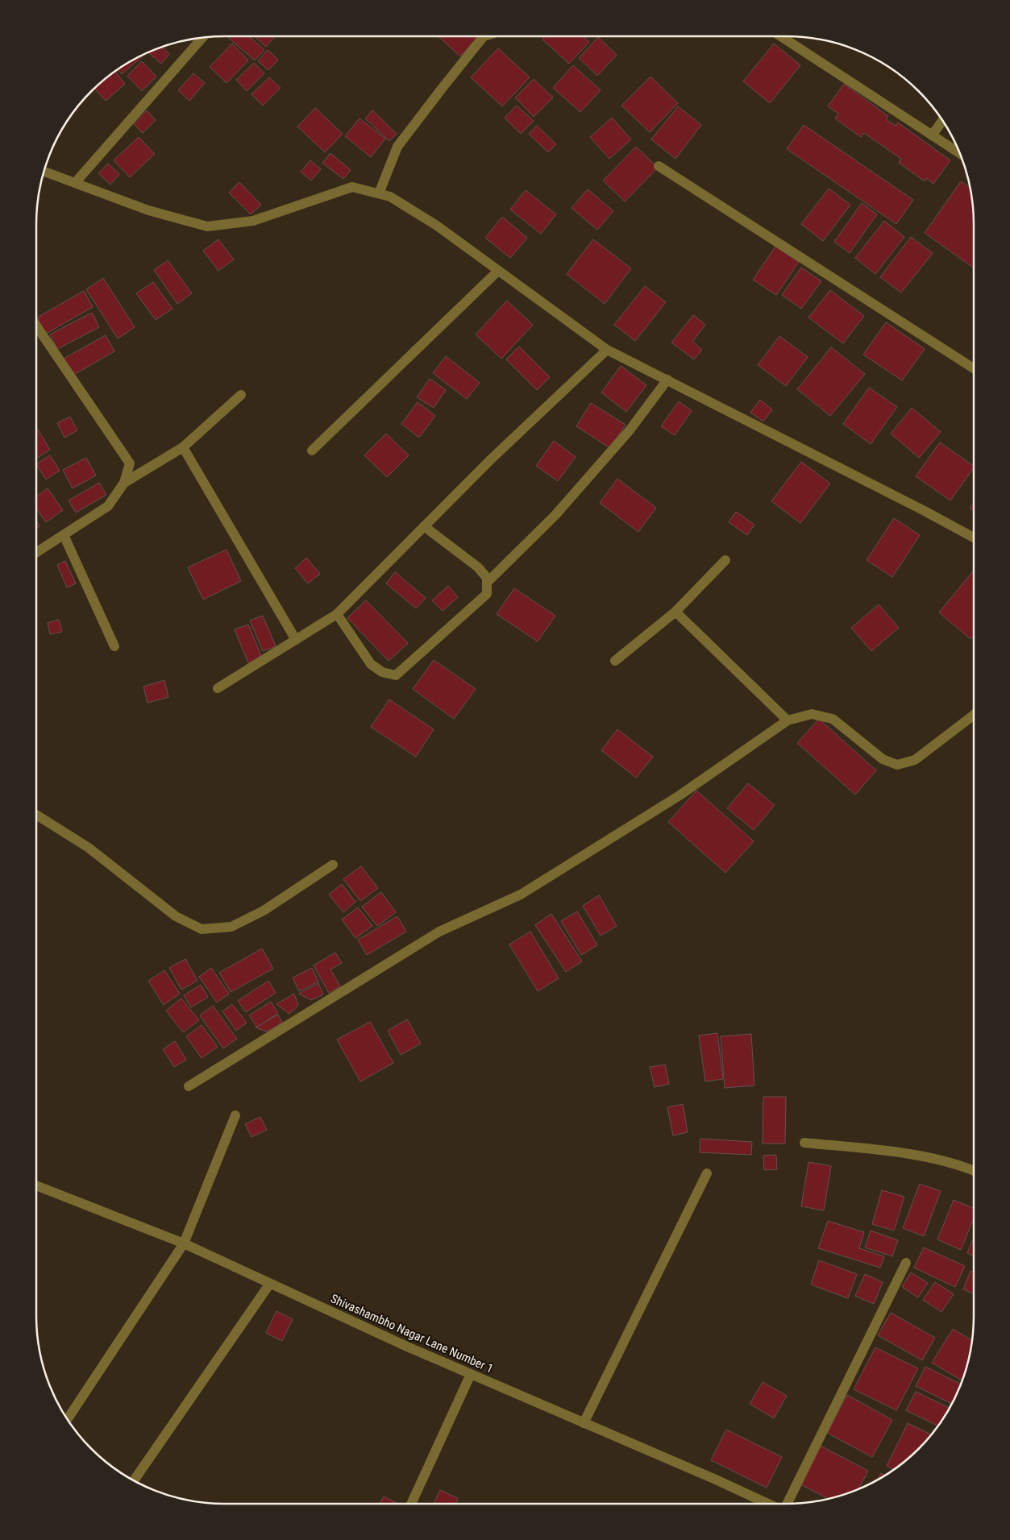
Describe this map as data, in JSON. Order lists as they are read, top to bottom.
{
  "streets": {
    "street": ["Shivashambho Nagar Lane Number 1"]
  }
}
